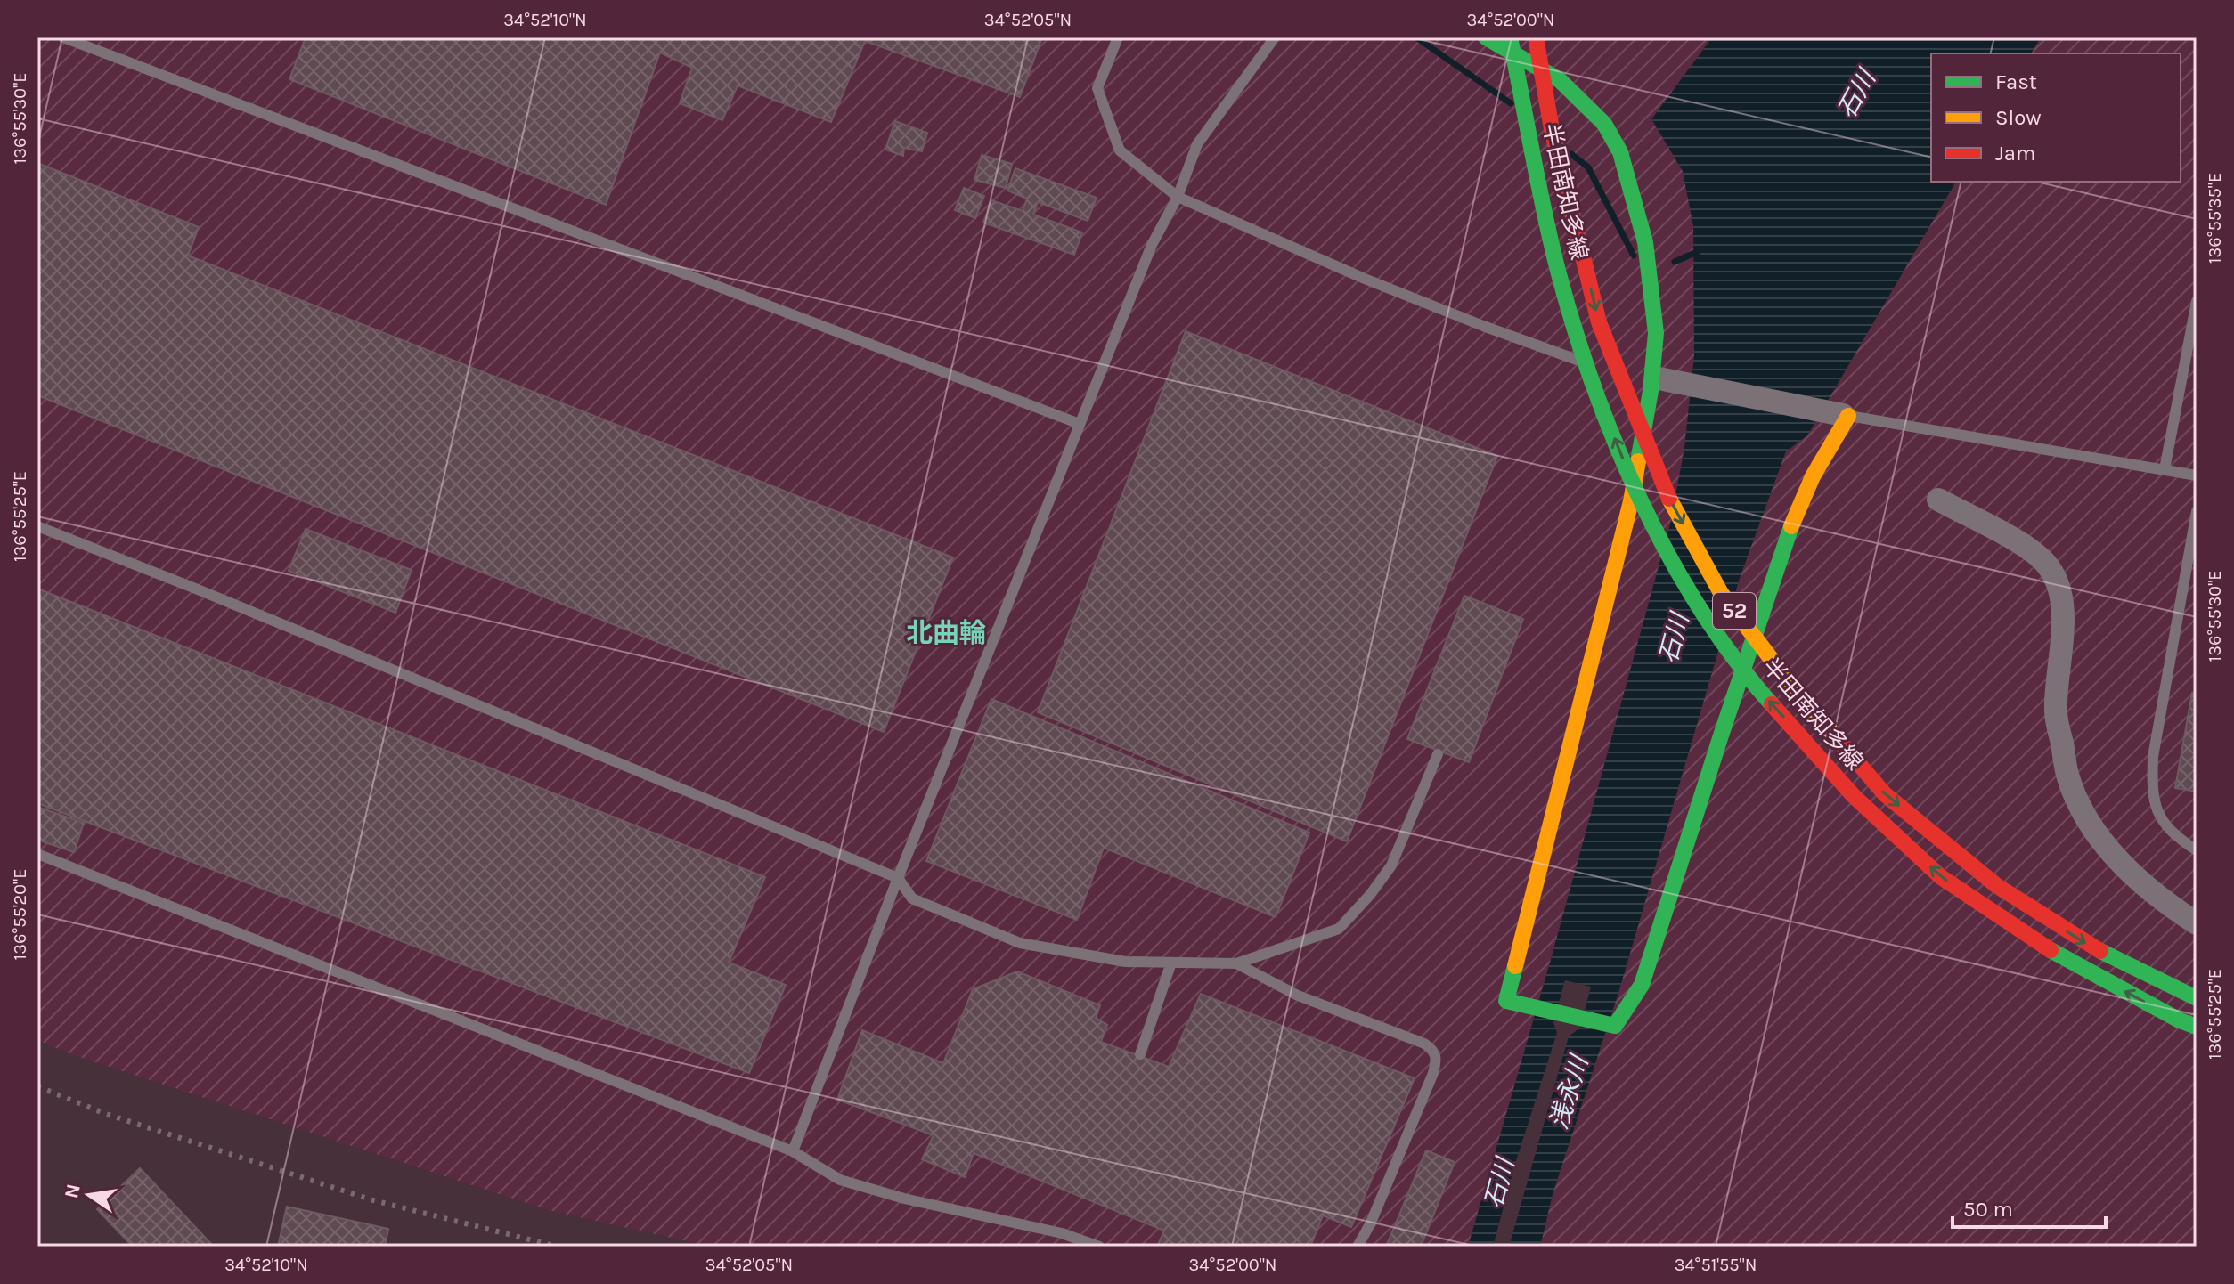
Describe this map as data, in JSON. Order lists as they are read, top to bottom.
{
  "streets": {
    "main road": ["半田南知多線", "52"]
  },
  "districts": ["北曲輪"],
  "water": ["石川", "浅永川"],
  "legend": ["Fast", "Slow", "Jam"],
  "scale_bar": "50 m",
  "north": "left",
  "coordinates": [
    "34°52'10\"N",
    "34°52'05\"N",
    "34°52'00\"N",
    "136°55'30\"E",
    "136°55'35\"E",
    "136°55'25\"E",
    "136°55'20\"E",
    "34°51'55\"N"
  ]
}
